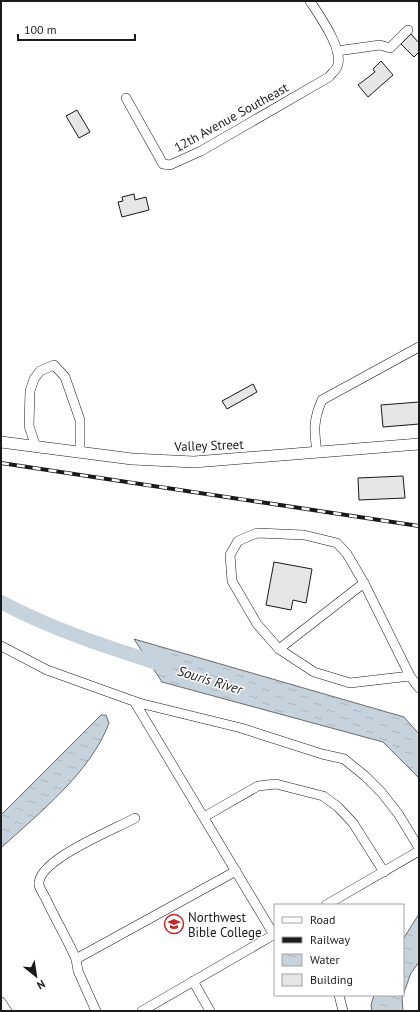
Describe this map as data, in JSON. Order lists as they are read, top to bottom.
{
  "streets": {
    "main road": ["Valley Street"],
    "street": ["12th Avenue Southeast"]
  },
  "water": ["Souris River"],
  "places": {
    "school or university": ["Northwest Bible College"]
  },
  "legend": [
    "Road",
    "Railway",
    "Water",
    "Building"
  ],
  "scale_bar": "100 m",
  "north": "bottom right"
}
